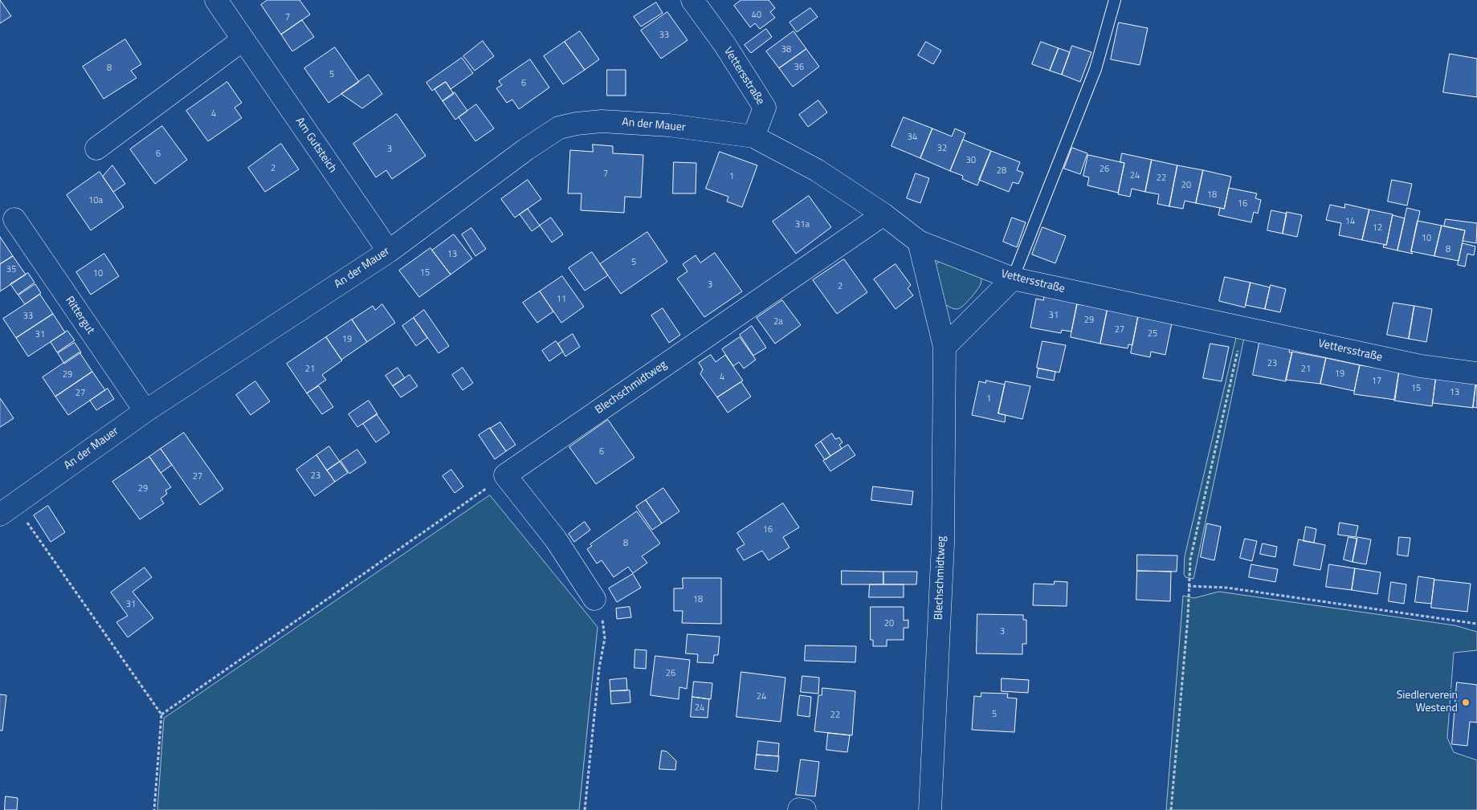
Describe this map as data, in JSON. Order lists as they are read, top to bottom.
{
  "streets": {
    "street": [
      "Vettersstraße",
      "An der Mauer",
      "Am Gutsteich",
      "Rittergut",
      "Blechschmidtweg"
    ]
  },
  "crossings": [
    ["Vettersstraße", "An der Mauer"],
    ["Vettersstraße", "Blechschmidtweg"],
    ["An der Mauer", "Am Gutsteich"],
    ["An der Mauer", "Rittergut"]
  ],
  "places": ["Siedlerverein Westend"],
  "house_numbers": [
    "40",
    "7",
    "33",
    "38",
    "36",
    "8",
    "5",
    "6",
    "4",
    "34",
    "32",
    "3",
    "6",
    "30",
    "2",
    "26",
    "28",
    "7",
    "24",
    "1",
    "22",
    "20",
    "18",
    "10a",
    "16",
    "14",
    "31a",
    "12",
    "10",
    "8",
    "13",
    "5",
    "35",
    "15",
    "10",
    "3",
    "2",
    "11",
    "31",
    "33",
    "29",
    "2a",
    "27",
    "25",
    "31",
    "19",
    "23",
    "21",
    "21",
    "19",
    "29",
    "4",
    "17",
    "15",
    "13",
    "27",
    "1",
    "6",
    "23",
    "27",
    "29",
    "16",
    "8",
    "18",
    "31",
    "20",
    "3",
    "26",
    "24",
    "24",
    "5",
    "22"
  ]
}
